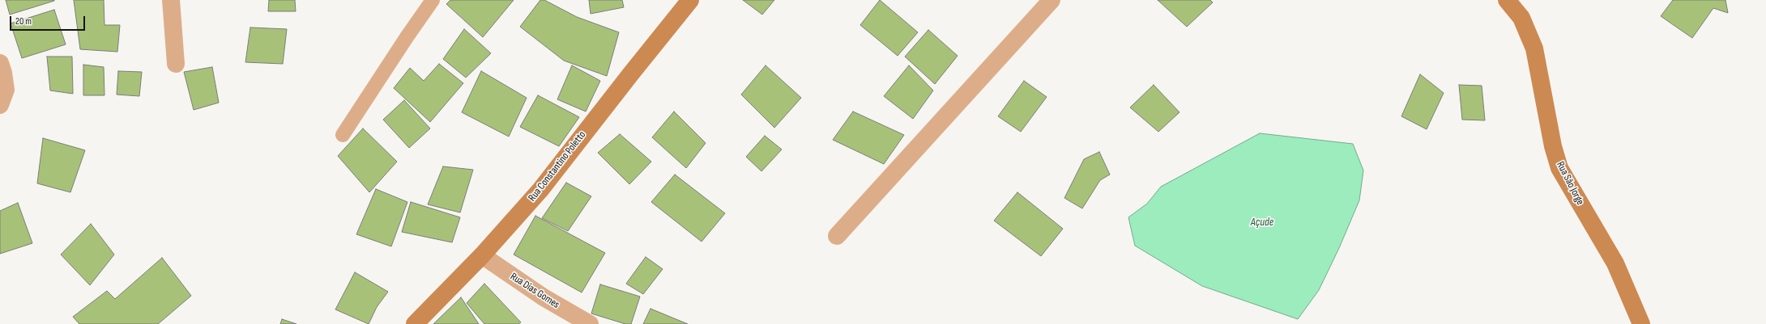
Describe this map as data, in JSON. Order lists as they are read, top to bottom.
{
  "streets": {
    "street": ["Rua Constantino Poletto", "Rua São Jorge", "Rua Dias Gomes"]
  },
  "crossings": [
    ["Rua Constantino Poletto", "Rua Dias Gomes"]
  ],
  "water": ["Açude"],
  "scale_bar": "20 m"
}
